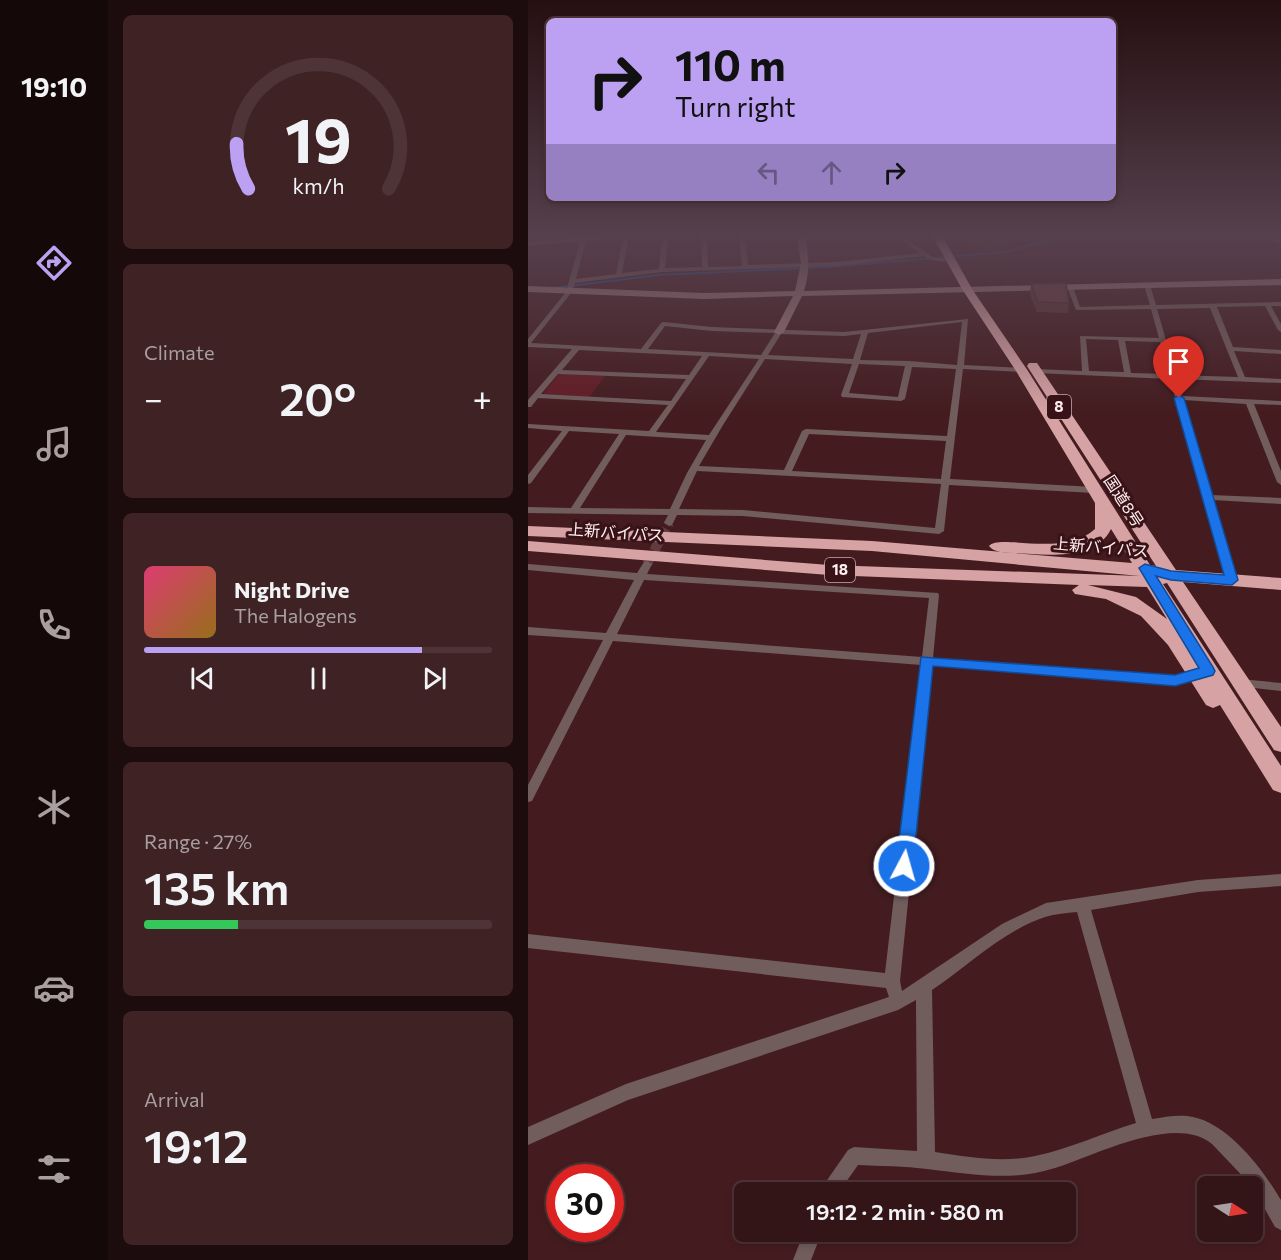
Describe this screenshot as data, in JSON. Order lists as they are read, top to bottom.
{
  "streets": {
    "highway": [
      "8",
      "国道8号",
      "上新バイパス",
      "18"
    ]
  },
  "crossings": [
    ["国道8号", "上新バイパス"]
  ],
  "north": "right",
  "page": {
    "tabs": "19:10",
    "turn": ["110 m", "Turn right"],
    "tile": [
      "Climate",
      ["Range · 27%", "135 km"],
      ["Arrival", "19:12"]
    ],
    "heat": ["−", "20°", "+"],
    "song": ["Night Drive", "The Halogens"],
    "limit": "30",
    "trip": "19:12 · 2 min · 580 m",
    "gauge": ["19", "km/h"]
  }
}
